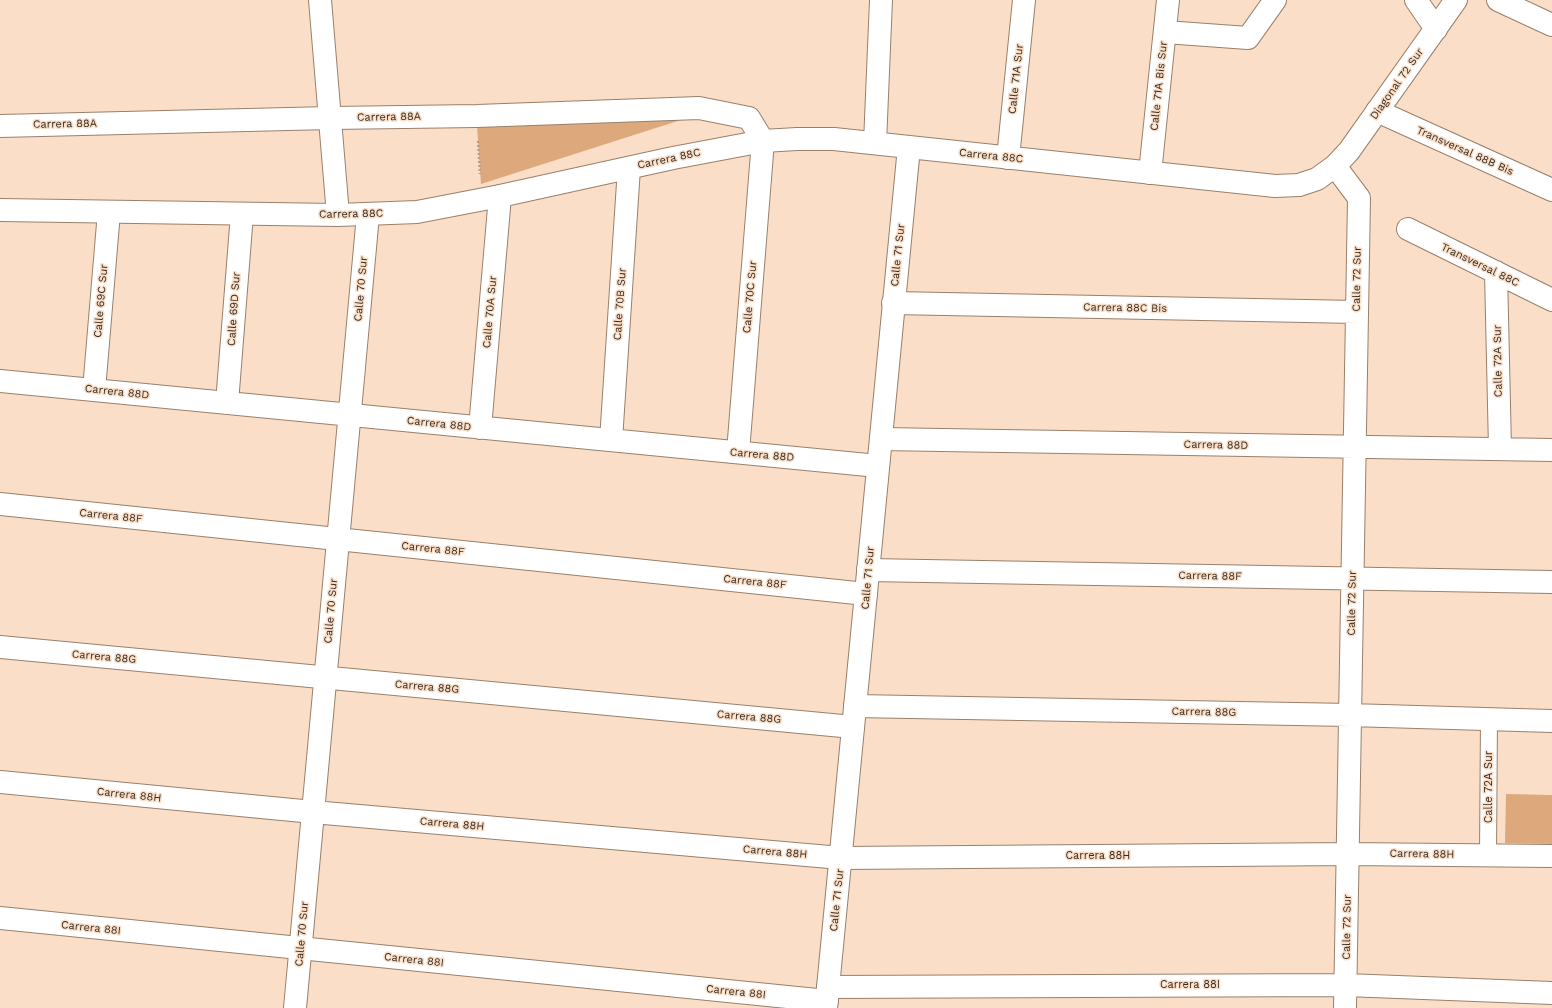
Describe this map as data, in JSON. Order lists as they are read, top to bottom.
{
  "streets": {
    "street": [
      "Calle 71A Sur",
      "Diagonal 72 Sur",
      "Calle 71A Bis Sur",
      "Carrera 88A",
      "Transversal 88B Bis",
      "Carrera 88C",
      "Calle 71 Sur",
      "Transversal 88C",
      "Calle 72 Sur",
      "Calle 70 Sur",
      "Calle 70C Sur",
      "Calle 69C Sur",
      "Calle 70B Sur",
      "Carrera 88C Bis",
      "Calle 69D Sur",
      "Calle 70A Sur",
      "Calle 72A Sur",
      "Carrera 88D",
      "Carrera 88F",
      "Carrera 88G",
      "Carrera 88H",
      "Carrera 88I"
    ]
  },
  "crossings": [
    ["Calle 71A Sur", "Carrera 88C"],
    ["Diagonal 72 Sur", "Transversal 88B Bis"],
    ["Diagonal 72 Sur", "Carrera 88C"],
    ["Diagonal 72 Sur", "Calle 72 Sur"],
    ["Calle 71A Bis Sur", "Carrera 88C"],
    ["Carrera 88A", "Carrera 88C"],
    ["Carrera 88A", "Calle 70C Sur"],
    ["Carrera 88C", "Calle 71 Sur"],
    ["Carrera 88C", "Calle 72 Sur"],
    ["Carrera 88C", "Calle 70 Sur"],
    ["Carrera 88C", "Calle 70C Sur"],
    ["Carrera 88C", "Calle 69C Sur"],
    ["Carrera 88C", "Calle 70B Sur"],
    ["Carrera 88C", "Calle 69D Sur"],
    ["Carrera 88C", "Calle 70A Sur"],
    ["Calle 71 Sur", "Carrera 88C Bis"],
    ["Calle 71 Sur", "Carrera 88D"],
    ["Calle 71 Sur", "Carrera 88F"],
    ["Calle 71 Sur", "Carrera 88G"],
    ["Calle 71 Sur", "Carrera 88H"],
    ["Calle 71 Sur", "Carrera 88I"],
    ["Transversal 88C", "Calle 72A Sur"],
    ["Calle 72 Sur", "Carrera 88C Bis"],
    ["Calle 72 Sur", "Carrera 88D"],
    ["Calle 72 Sur", "Carrera 88F"],
    ["Calle 72 Sur", "Carrera 88G"],
    ["Calle 72 Sur", "Carrera 88H"],
    ["Calle 72 Sur", "Carrera 88I"],
    ["Calle 70 Sur", "Carrera 88D"],
    ["Calle 70 Sur", "Carrera 88F"],
    ["Calle 70 Sur", "Carrera 88G"],
    ["Calle 70 Sur", "Carrera 88H"],
    ["Calle 70 Sur", "Carrera 88I"],
    ["Calle 70C Sur", "Carrera 88D"],
    ["Calle 69C Sur", "Carrera 88D"],
    ["Calle 70B Sur", "Carrera 88D"],
    ["Calle 69D Sur", "Carrera 88D"],
    ["Calle 70A Sur", "Carrera 88D"],
    ["Calle 72A Sur", "Carrera 88D"],
    ["Calle 72A Sur", "Carrera 88G"],
    ["Calle 72A Sur", "Carrera 88H"]
  ]
}
